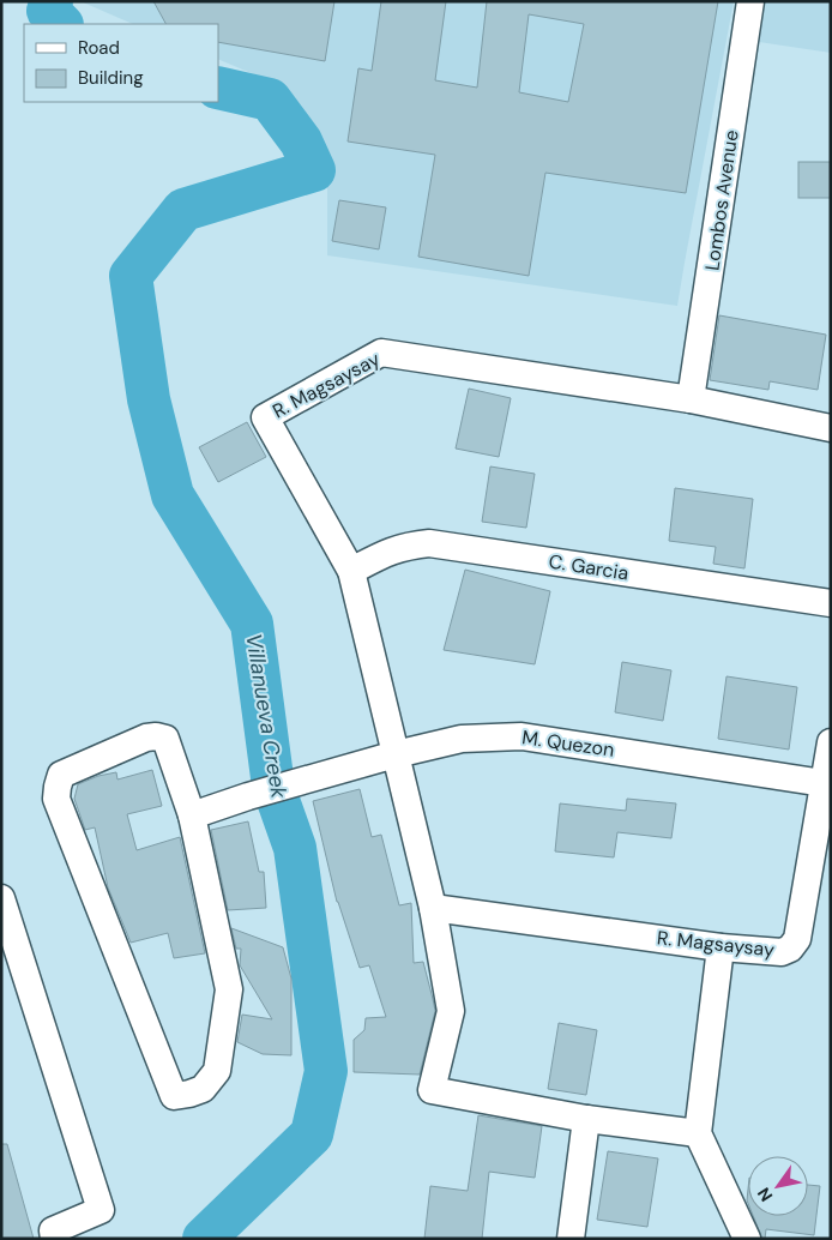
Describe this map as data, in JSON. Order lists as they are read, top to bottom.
{
  "streets": {
    "street": [
      "Lombos Avenue",
      "R. Magsaysay",
      "C. Garcia",
      "M. Quezon"
    ]
  },
  "crossings": [
    ["Lombos Avenue", "R. Magsaysay"],
    ["R. Magsaysay", "C. Garcia"],
    ["R. Magsaysay", "M. Quezon"]
  ],
  "water": ["Villanueva Creek"],
  "legend": ["Road", "Building"],
  "north": "bottom left"
}
